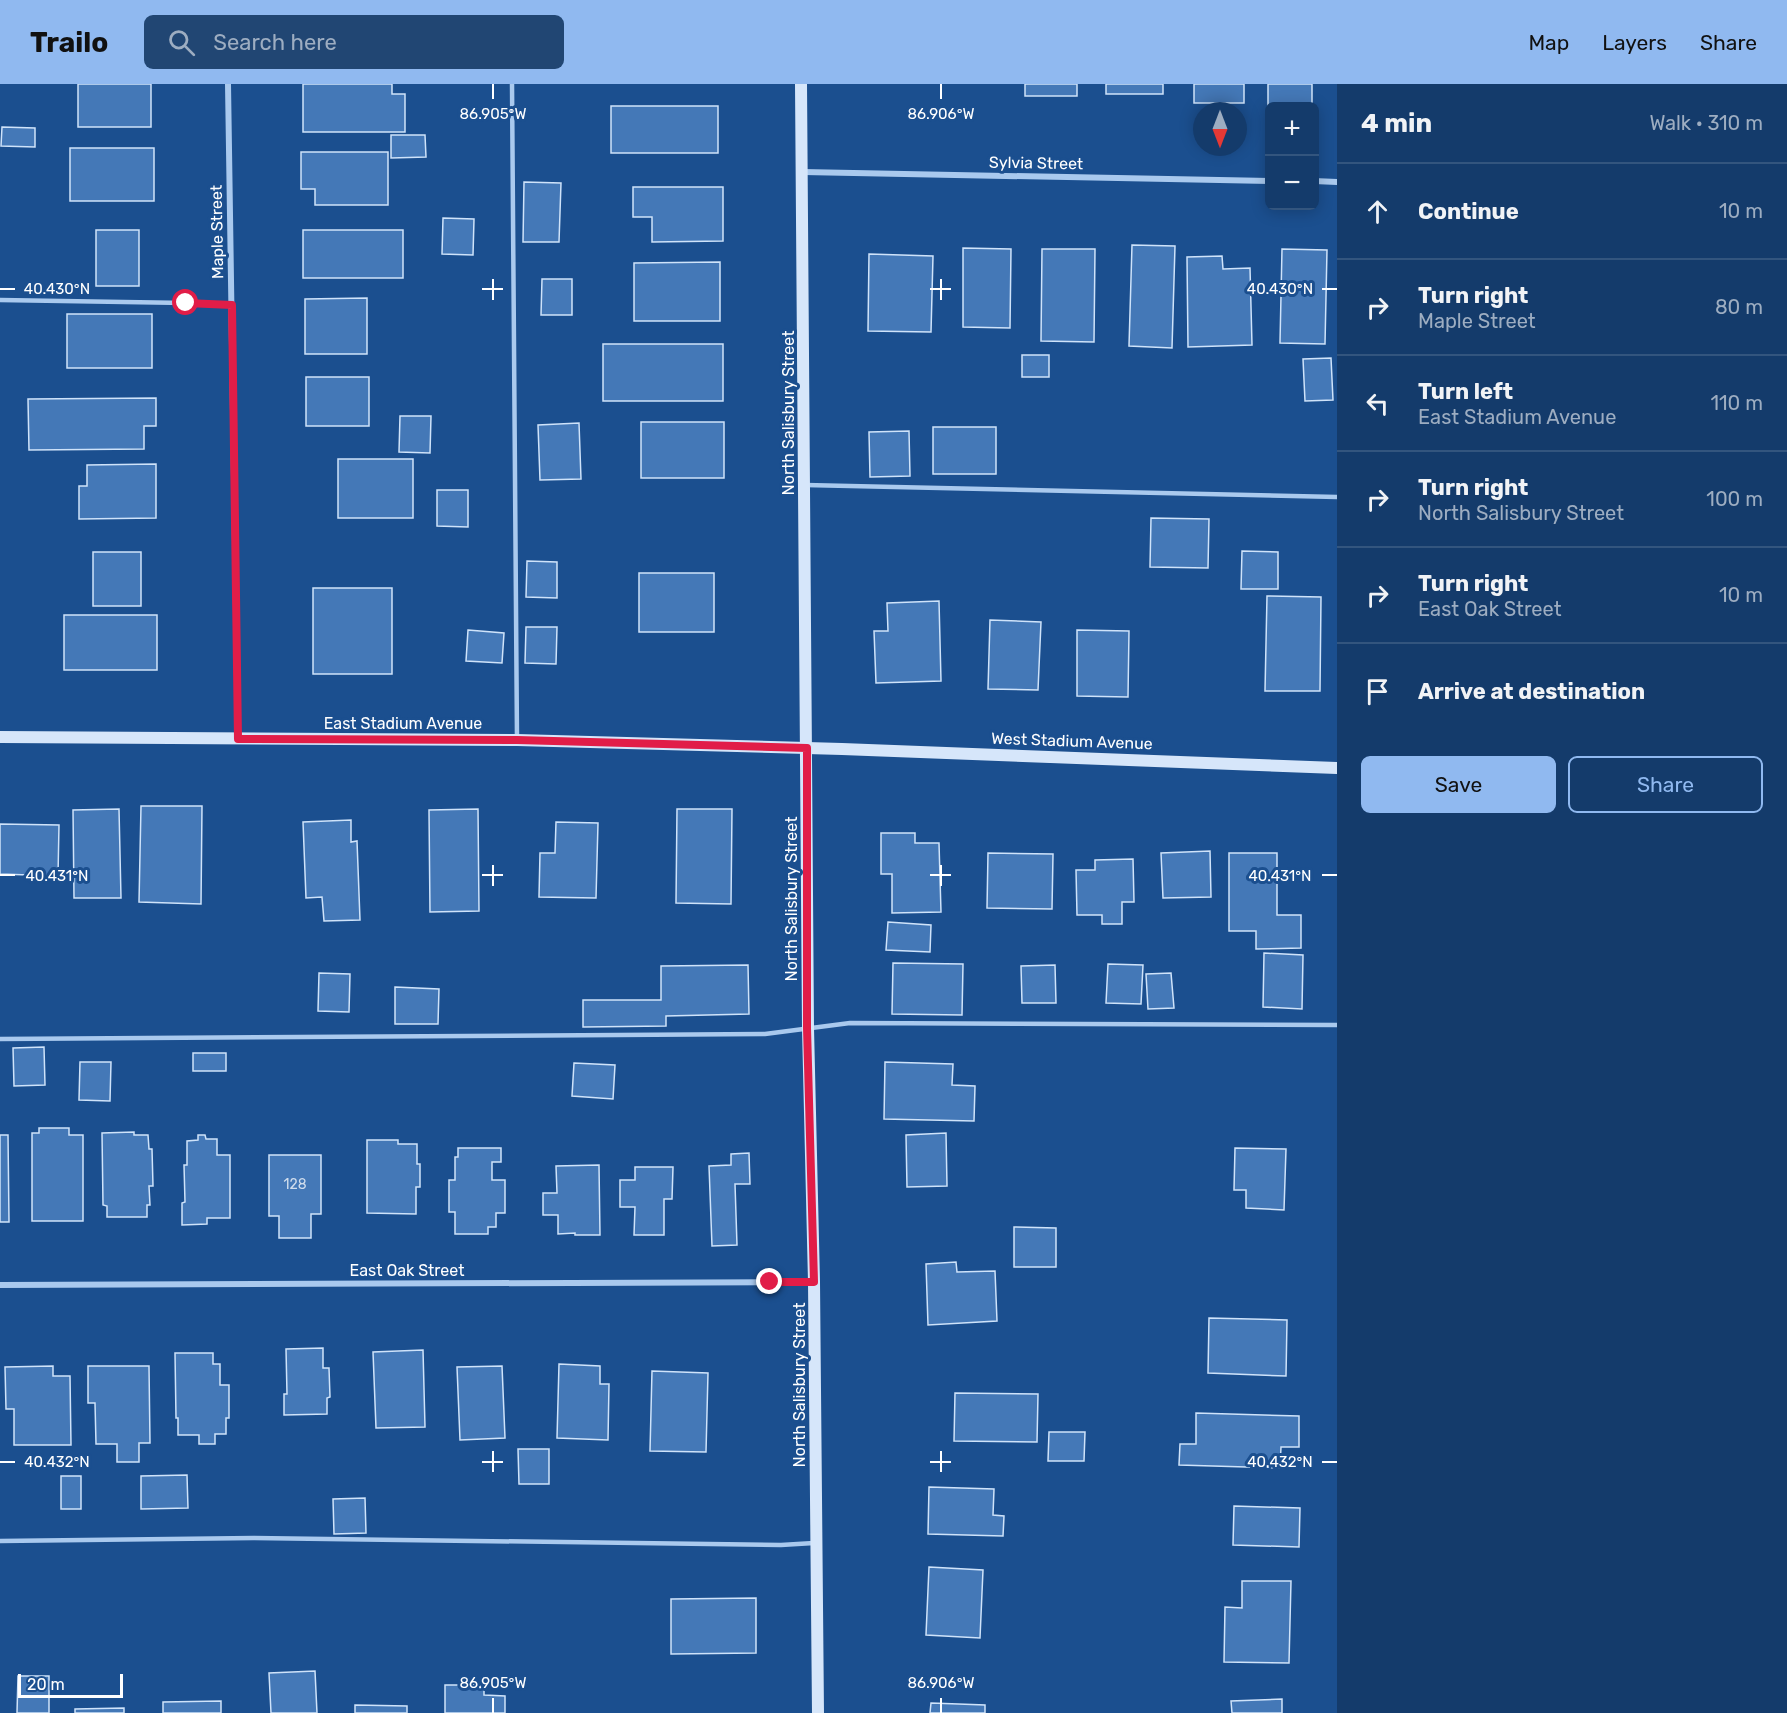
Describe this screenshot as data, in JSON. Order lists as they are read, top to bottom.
{
  "streets": {
    "street": [
      "Sylvia Street",
      "Maple Street",
      "North Salisbury Street",
      "East Stadium Avenue",
      "West Stadium Avenue",
      "East Oak Street"
    ]
  },
  "crossings": [
    ["Sylvia Street", "North Salisbury Street"],
    ["Maple Street", "East Stadium Avenue"],
    ["North Salisbury Street", "East Stadium Avenue"],
    ["North Salisbury Street", "West Stadium Avenue"],
    ["North Salisbury Street", "East Oak Street"],
    ["East Stadium Avenue", "West Stadium Avenue"]
  ],
  "house_numbers": ["128"],
  "scale_bar": "20 m",
  "north": "bottom",
  "page": {
    "header": "Trailo",
    "search": "Search here",
    "nav": ["Map", "Layers", "Share"],
    "heading": ["4 min", "Walk · 310 m"],
    "map_buttons": ["+", "−"],
    "list": [
      ["Continue", "10 m"],
      ["Turn right", "Maple Street", "80 m"],
      ["Turn left", "East Stadium Avenue", "110 m"],
      ["Turn right", "North Salisbury Street", "100 m"],
      ["Turn right", "East Oak Street", "10 m"],
      "Arrive at destination"
    ],
    "buttons": ["Save", "Share"],
    "scale": "20 m"
  },
  "coordinates": [
    "86.905°W",
    "86.906°W",
    "40.430°N",
    "40.431°N",
    "40.432°N"
  ]
}
